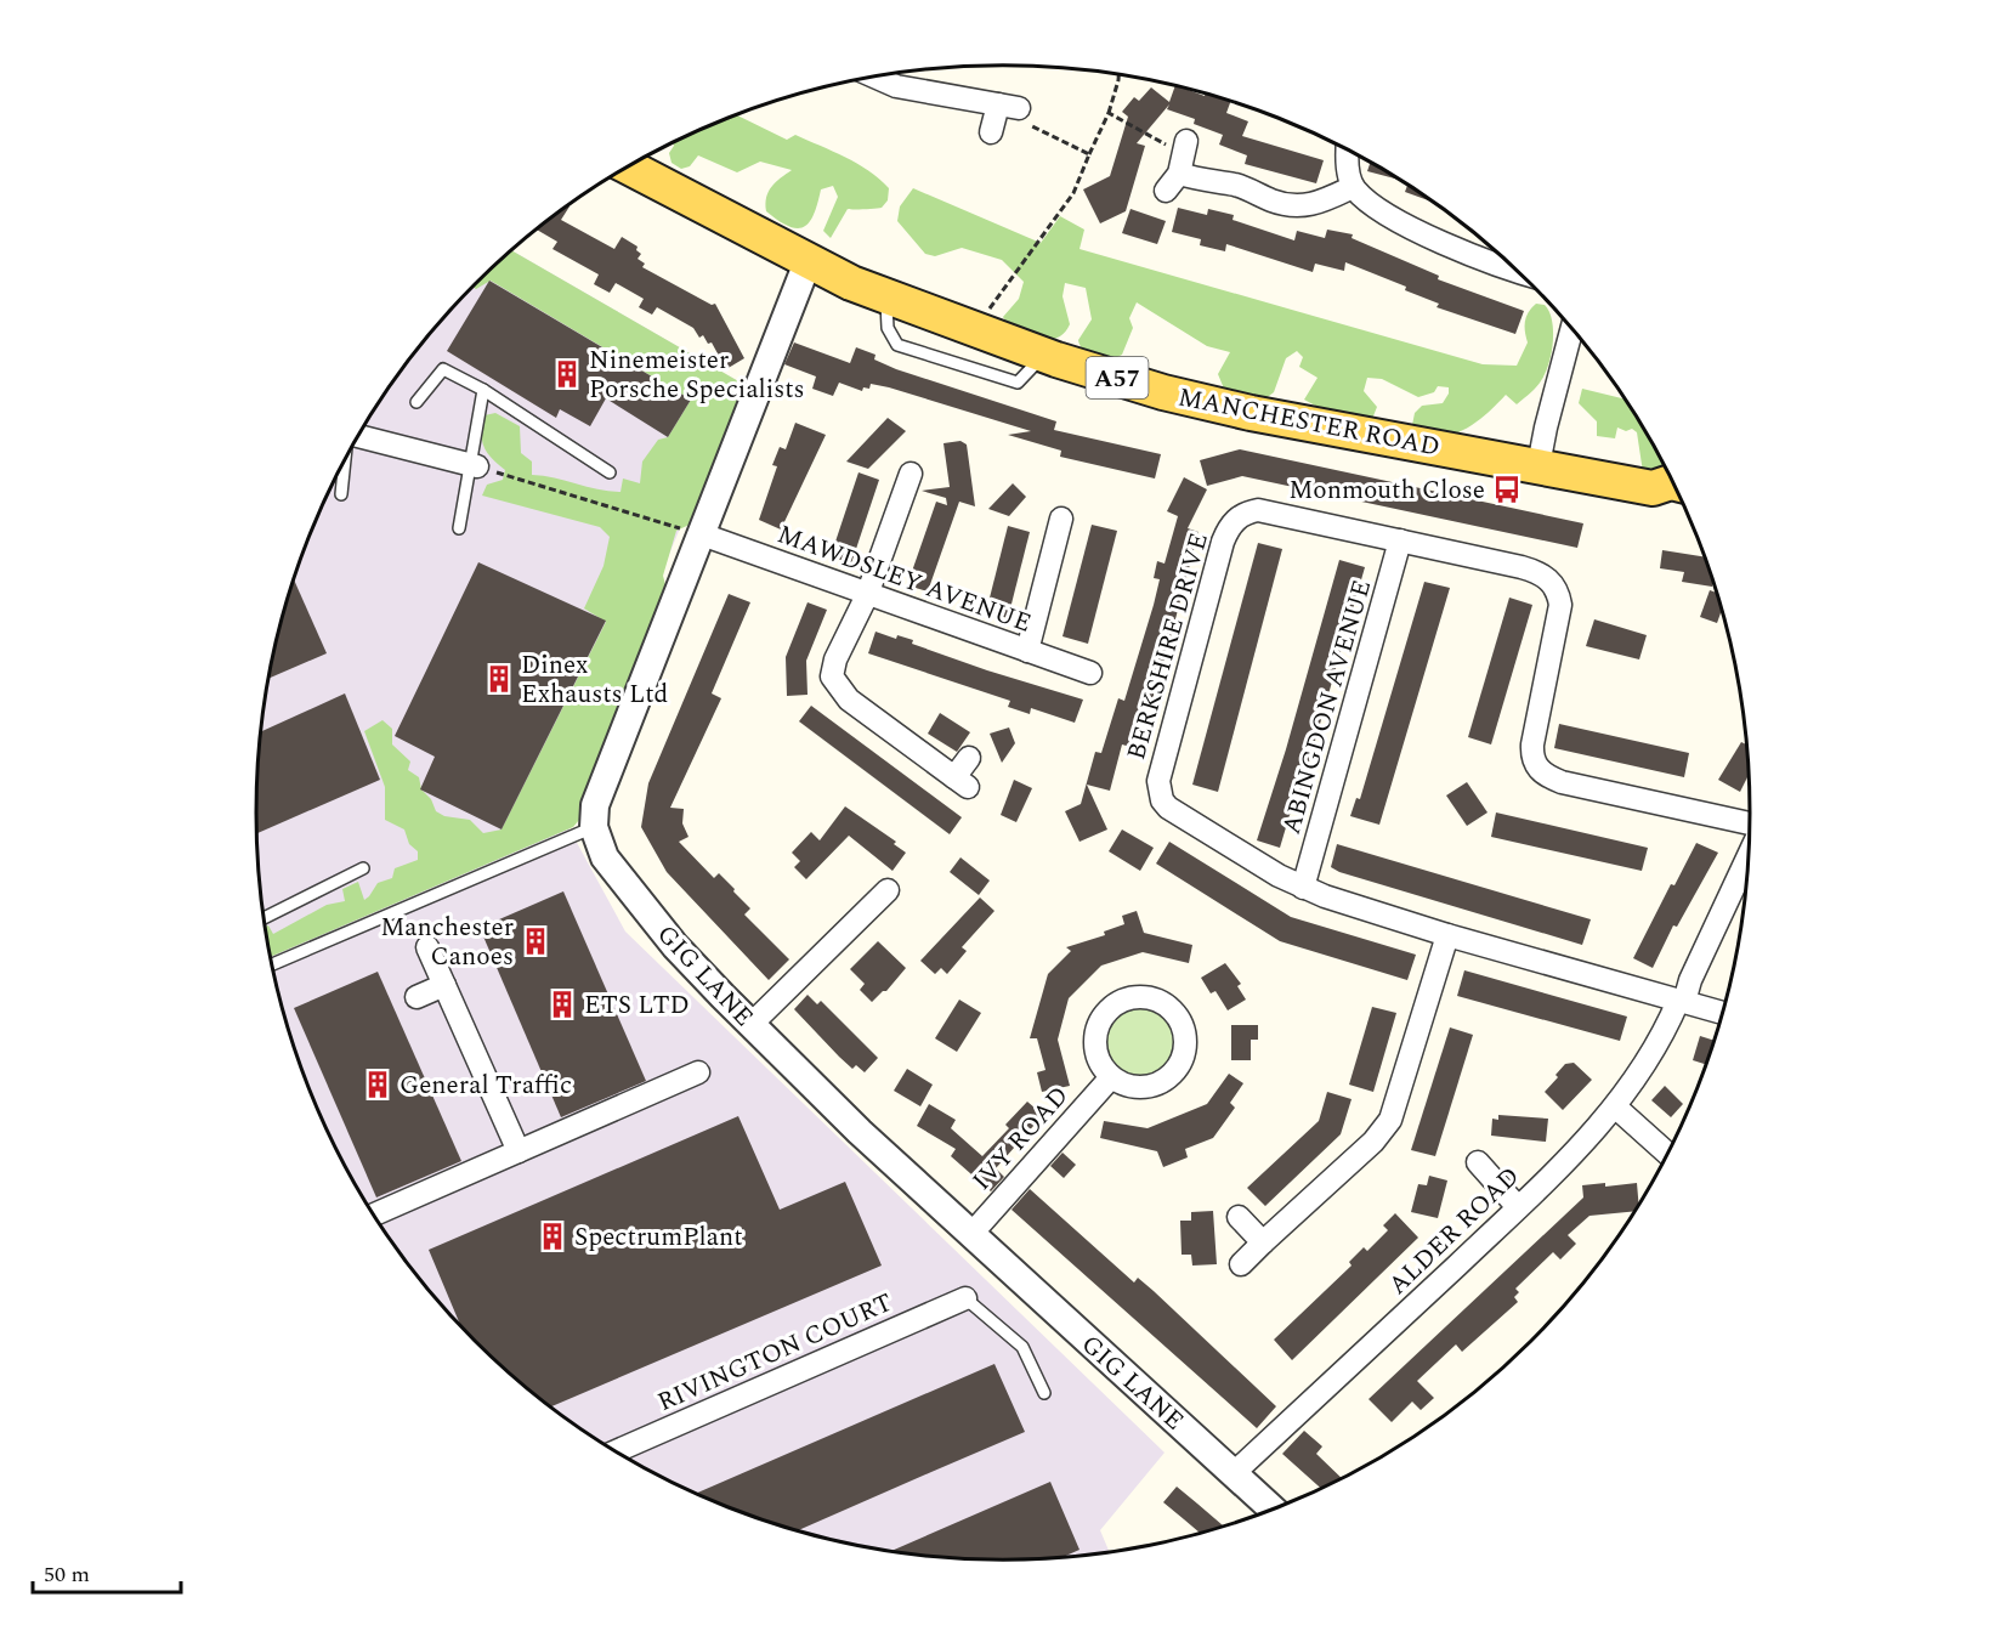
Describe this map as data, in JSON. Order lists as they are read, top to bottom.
{
  "streets": {
    "main road": ["A57", "MANCHESTER ROAD"],
    "street": [
      "MAWDSLEY AVENUE",
      "BERKSHIRE DRIVE",
      "ABINGDON AVENUE",
      "GIG LANE",
      "IVY ROAD",
      "ALDER ROAD",
      "RIVINGTON COURT"
    ]
  },
  "crossings": [
    ["BERKSHIRE DRIVE", "ABINGDON AVENUE"],
    ["BERKSHIRE DRIVE", "ALDER ROAD"],
    ["GIG LANE", "IVY ROAD"],
    ["GIG LANE", "ALDER ROAD"]
  ],
  "places": {
    "building": [
      "Ninemeister Porsche Specialists",
      "Dinex Exhausts Ltd",
      "Manchester Canoes",
      "ETS LTD",
      "General Traffic",
      "SpectrumPlant"
    ],
    "bus stop": ["Monmouth Close"]
  },
  "scale_bar": "50 m"
}
